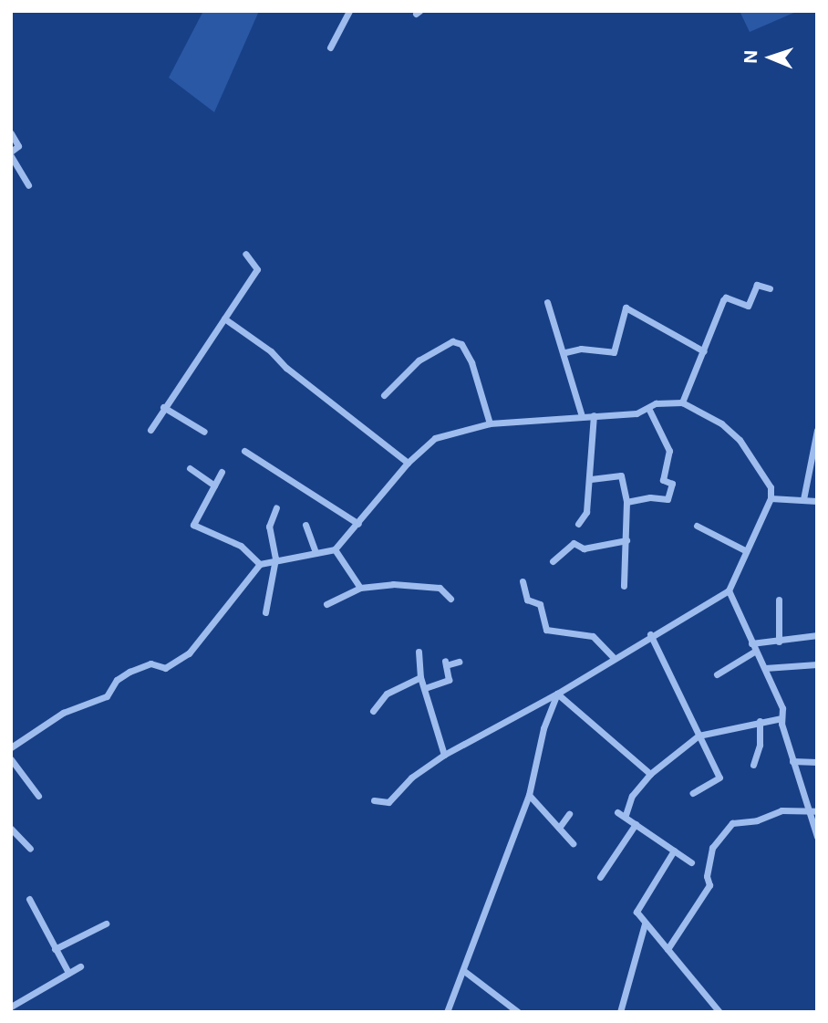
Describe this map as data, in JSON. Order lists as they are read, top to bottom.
{
  "north": "left"
}
